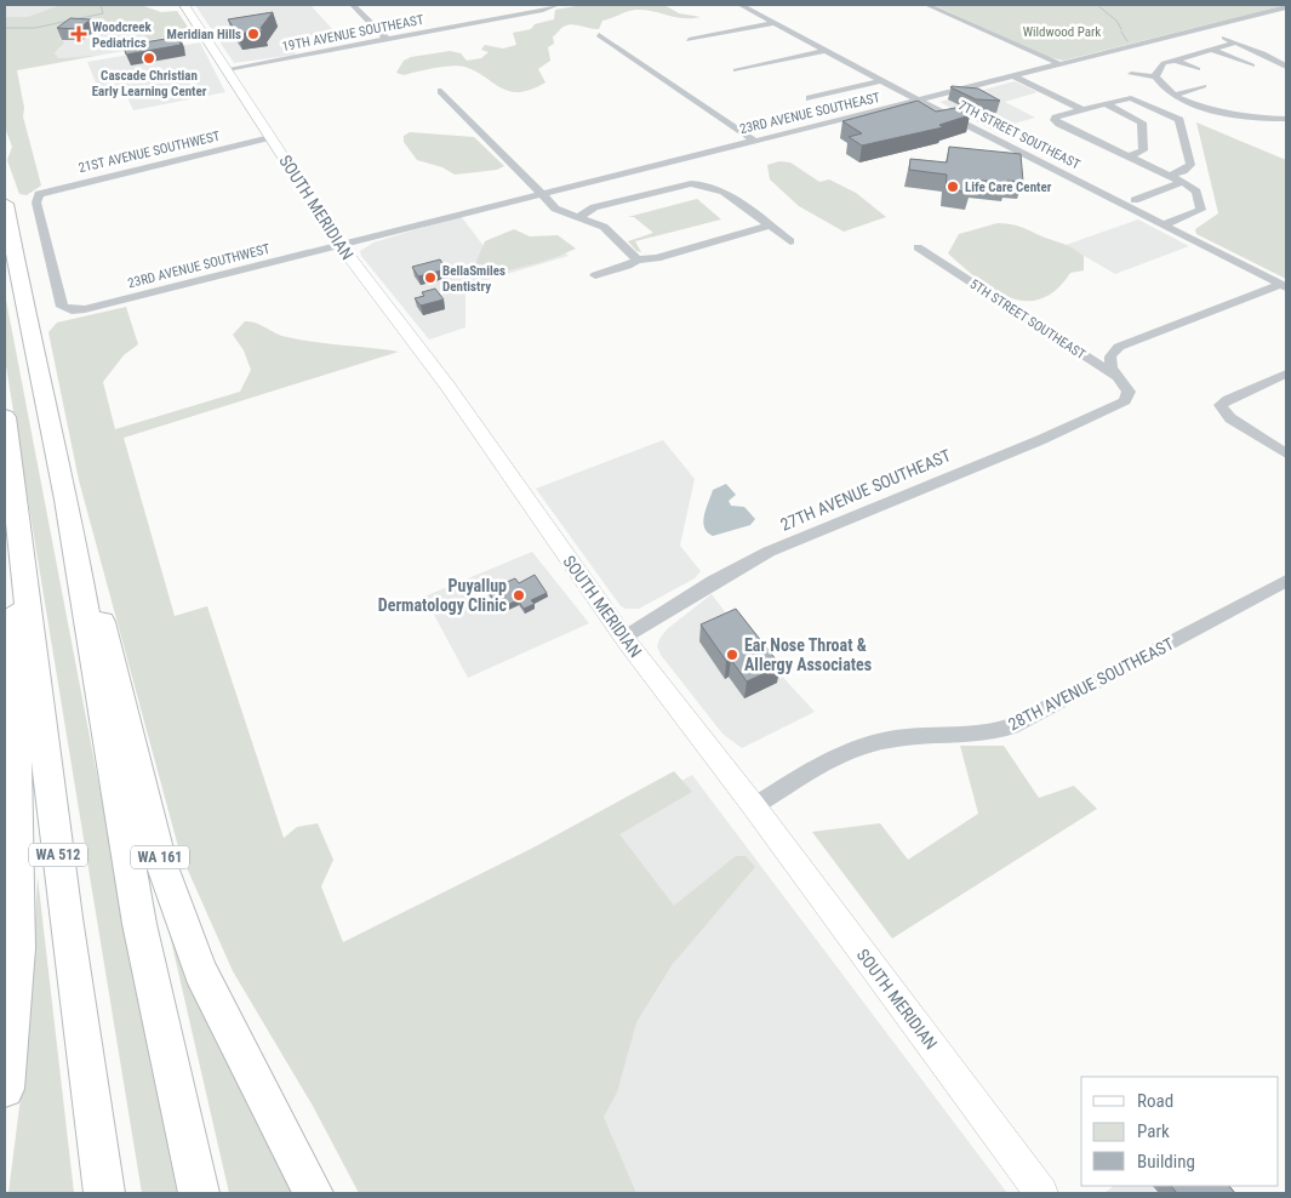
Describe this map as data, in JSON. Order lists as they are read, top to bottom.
{
  "streets": {
    "highway": ["WA 512", "WA 161"],
    "main road": ["SOUTH MERIDIAN"],
    "street": [
      "19TH AVENUE SOUTHEAST",
      "23RD AVENUE SOUTHEAST",
      "7TH STREET SOUTHEAST",
      "21ST AVENUE SOUTHWEST",
      "23RD AVENUE SOUTHWEST",
      "5TH STREET SOUTHEAST",
      "27TH AVENUE SOUTHEAST",
      "28TH AVENUE SOUTHEAST"
    ]
  },
  "crossings": [
    ["19TH AVENUE SOUTHEAST", "SOUTH MERIDIAN"],
    ["23RD AVENUE SOUTHEAST", "7TH STREET SOUTHEAST"],
    ["23RD AVENUE SOUTHEAST", "SOUTH MERIDIAN"],
    ["23RD AVENUE SOUTHEAST", "23RD AVENUE SOUTHWEST"],
    ["21ST AVENUE SOUTHWEST", "SOUTH MERIDIAN"],
    ["21ST AVENUE SOUTHWEST", "23RD AVENUE SOUTHWEST"],
    ["SOUTH MERIDIAN", "23RD AVENUE SOUTHWEST"],
    ["SOUTH MERIDIAN", "27TH AVENUE SOUTHEAST"],
    ["SOUTH MERIDIAN", "28TH AVENUE SOUTHEAST"],
    ["5TH STREET SOUTHEAST", "27TH AVENUE SOUTHEAST"]
  ],
  "parks": ["Wildwood Park"],
  "places": {
    "health": ["Woodcreek Pediatrics"],
    "other": [
      "Meridian Hills",
      "Cascade Christian Early Learning Center",
      "Life Care Center",
      "BellaSmiles Dentistry",
      "Puyallup Dermatology Clinic",
      "Ear Nose Throat & Allergy Associates"
    ]
  },
  "legend": ["Road", "Park", "Building"]
}
